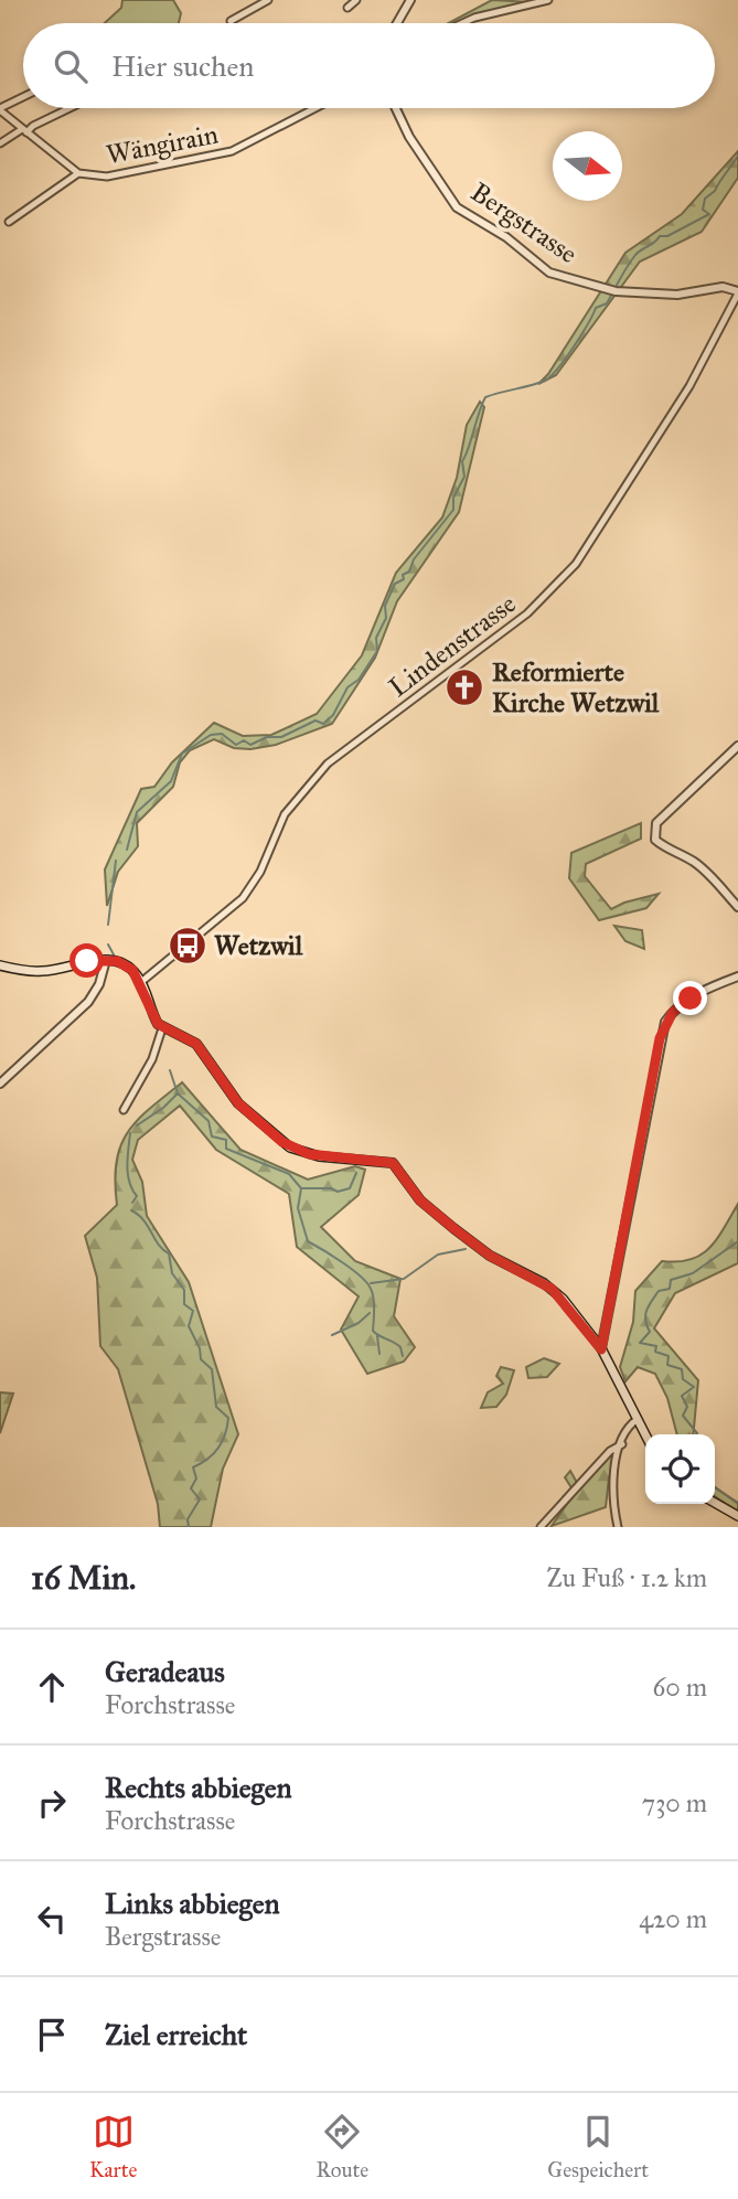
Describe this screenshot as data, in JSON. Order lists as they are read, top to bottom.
{
  "streets": {
    "street": ["Wängirain", "Bergstrasse", "Lindenstrasse"]
  },
  "crossings": [
    ["Bergstrasse", "Lindenstrasse"]
  ],
  "places": {
    "church": ["Reformierte Kirche Wetzwil"],
    "bus stop": ["Wetzwil"]
  },
  "north": "right",
  "page": {
    "search": "Hier suchen",
    "heading": ["16 Min.", "Zu Fuß · 1.2 km"],
    "list": [
      ["Geradeaus", "Forchstrasse", "60 m"],
      ["Rechts abbiegen", "Forchstrasse", "730 m"],
      ["Links abbiegen", "Bergstrasse", "420 m"],
      "Ziel erreicht"
    ],
    "nav": ["Karte", "Route", "Gespeichert"]
  }
}
